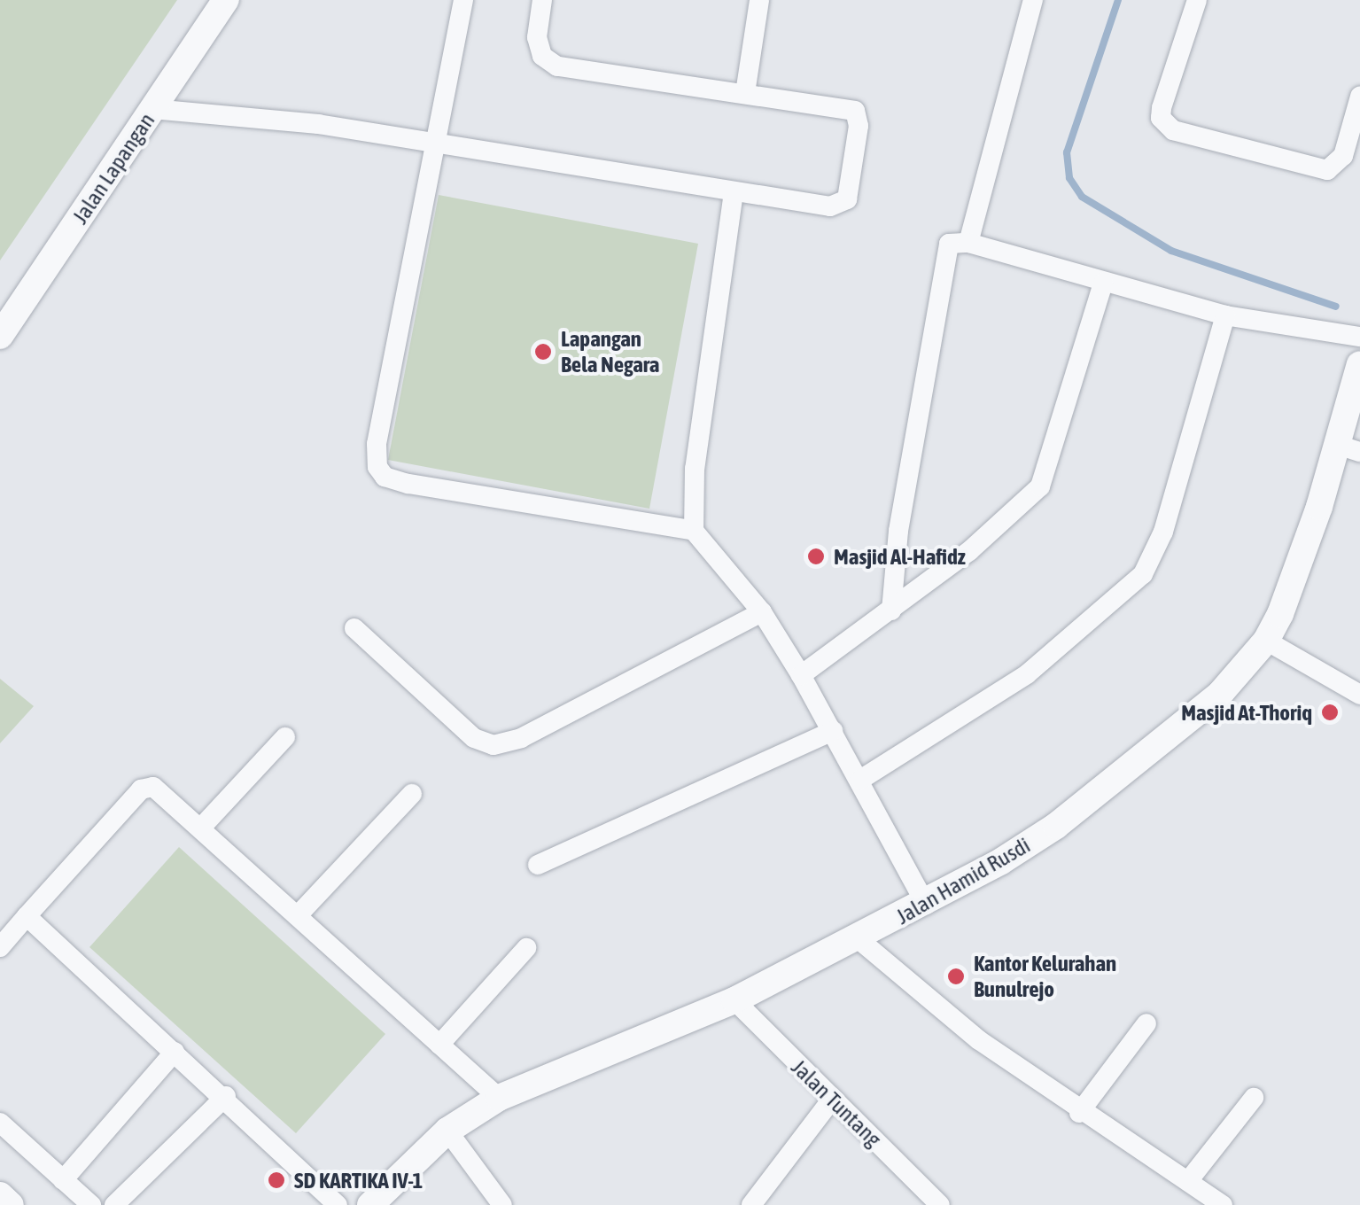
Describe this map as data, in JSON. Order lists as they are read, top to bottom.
{
  "streets": {
    "street": ["Jalan Lapangan", "Jalan Hamid Rusdi", "Jalan Tuntang"]
  },
  "crossings": [
    ["Jalan Hamid Rusdi", "Jalan Tuntang"]
  ],
  "places": [
    "Lapangan Bela Negara",
    "Masjid Al-Hafidz",
    "Masjid At-Thoriq",
    "Kantor Kelurahan Bunulrejo",
    "SD KARTIKA IV-1"
  ]
}
